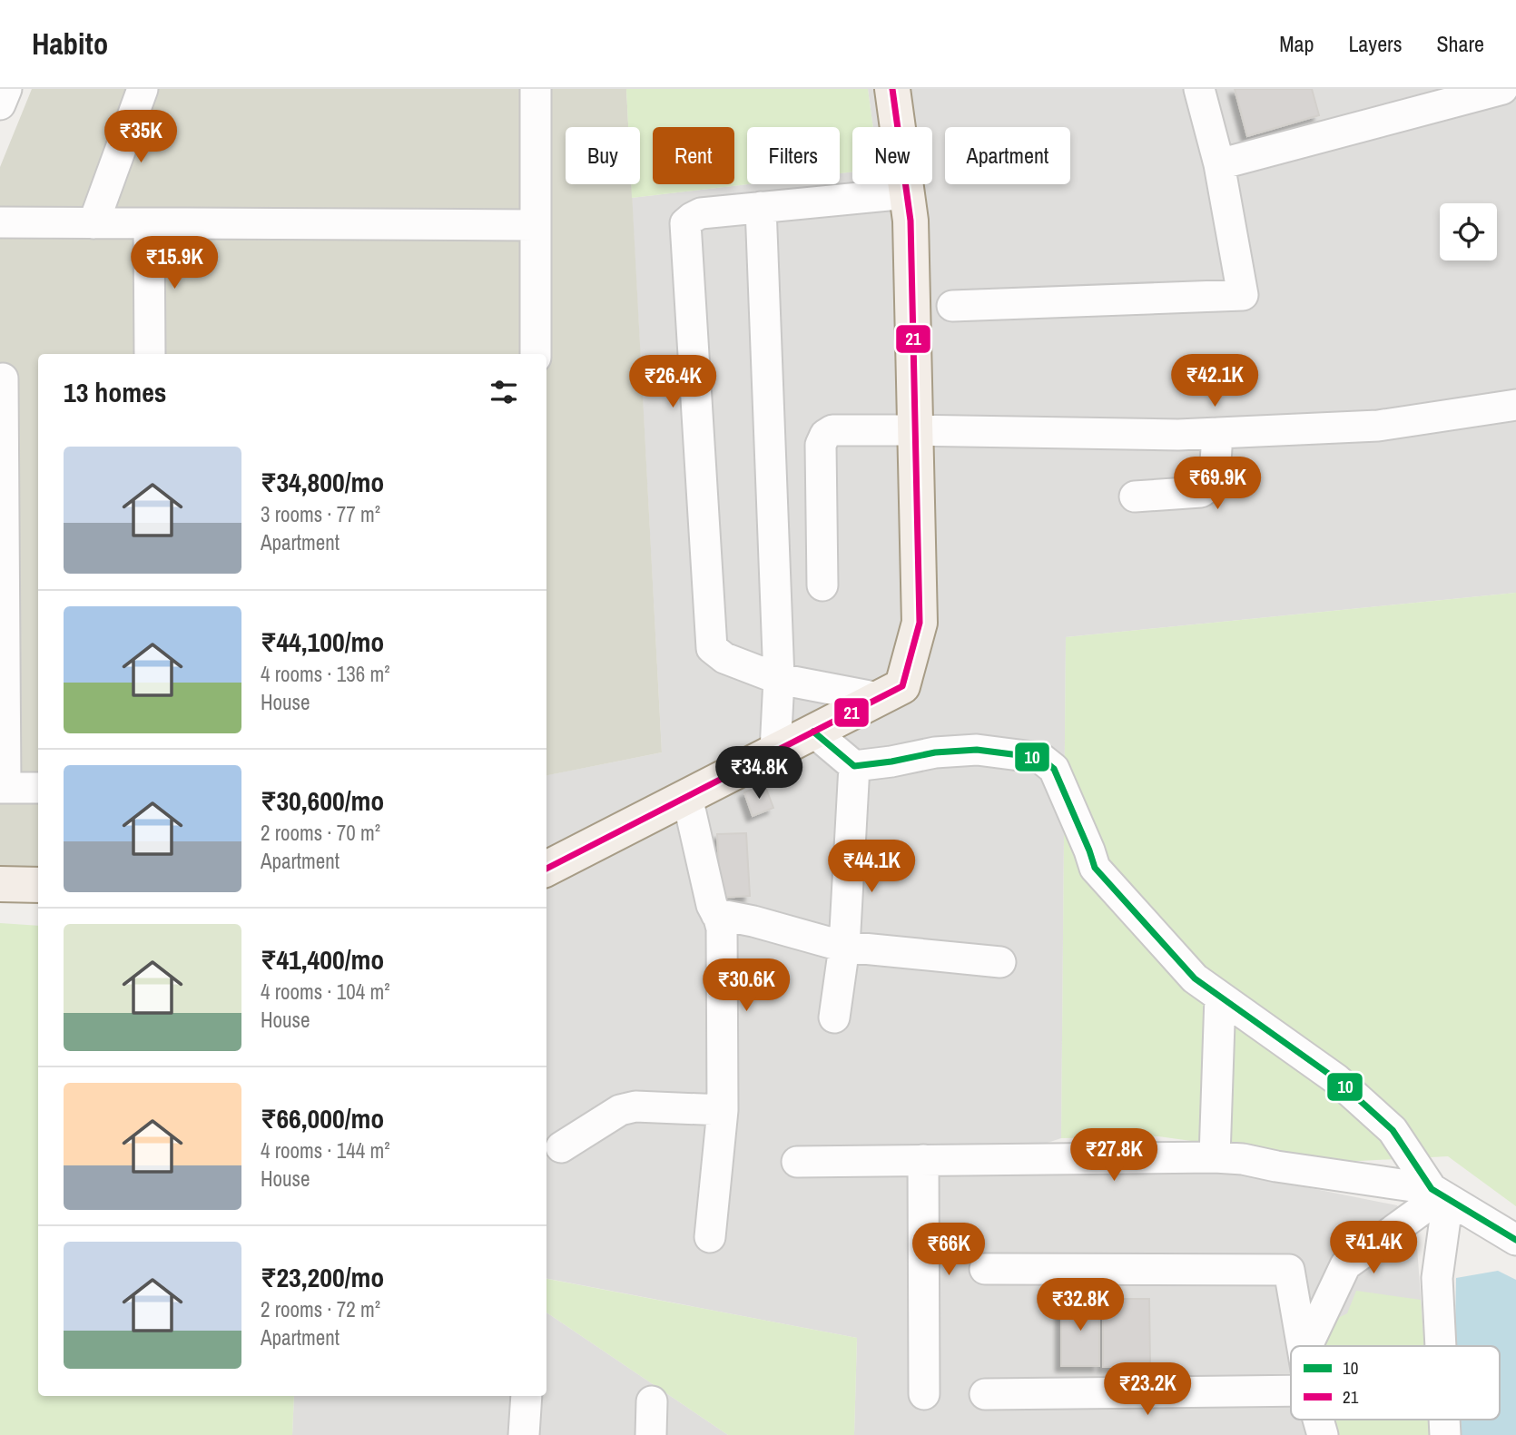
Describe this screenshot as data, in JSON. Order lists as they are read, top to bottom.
{
  "lines": ["transit line 21", "transit line 10"],
  "legend": ["10", "21"],
  "page": {
    "header": "Habito",
    "nav": ["Map", "Layers", "Share"],
    "price": [
      "₹35K",
      "₹15.9K",
      "₹42.1K",
      "₹26.4K",
      "₹69.9K",
      "₹34.8K",
      "₹44.1K",
      "₹30.6K",
      "₹27.8K",
      "₹41.4K",
      "₹66K",
      "₹32.8K",
      "₹23.2K"
    ],
    "chip": [
      "Buy",
      "Rent",
      "Filters",
      "New",
      "Apartment"
    ],
    "heading": "13 homes",
    "list": [
      {
        "name": "₹34,800/mo",
        "note": "3 rooms · 77 m² · Apartment"
      },
      {
        "name": "₹44,100/mo",
        "note": "4 rooms · 136 m² · House"
      },
      {
        "name": "₹30,600/mo",
        "note": "2 rooms · 70 m² · Apartment"
      },
      {
        "name": "₹41,400/mo",
        "note": "4 rooms · 104 m² · House"
      },
      {
        "name": "₹66,000/mo",
        "note": "4 rooms · 144 m² · House"
      },
      {
        "name": "₹23,200/mo",
        "note": "2 rooms · 72 m² · Apartment"
      }
    ]
  }
}
